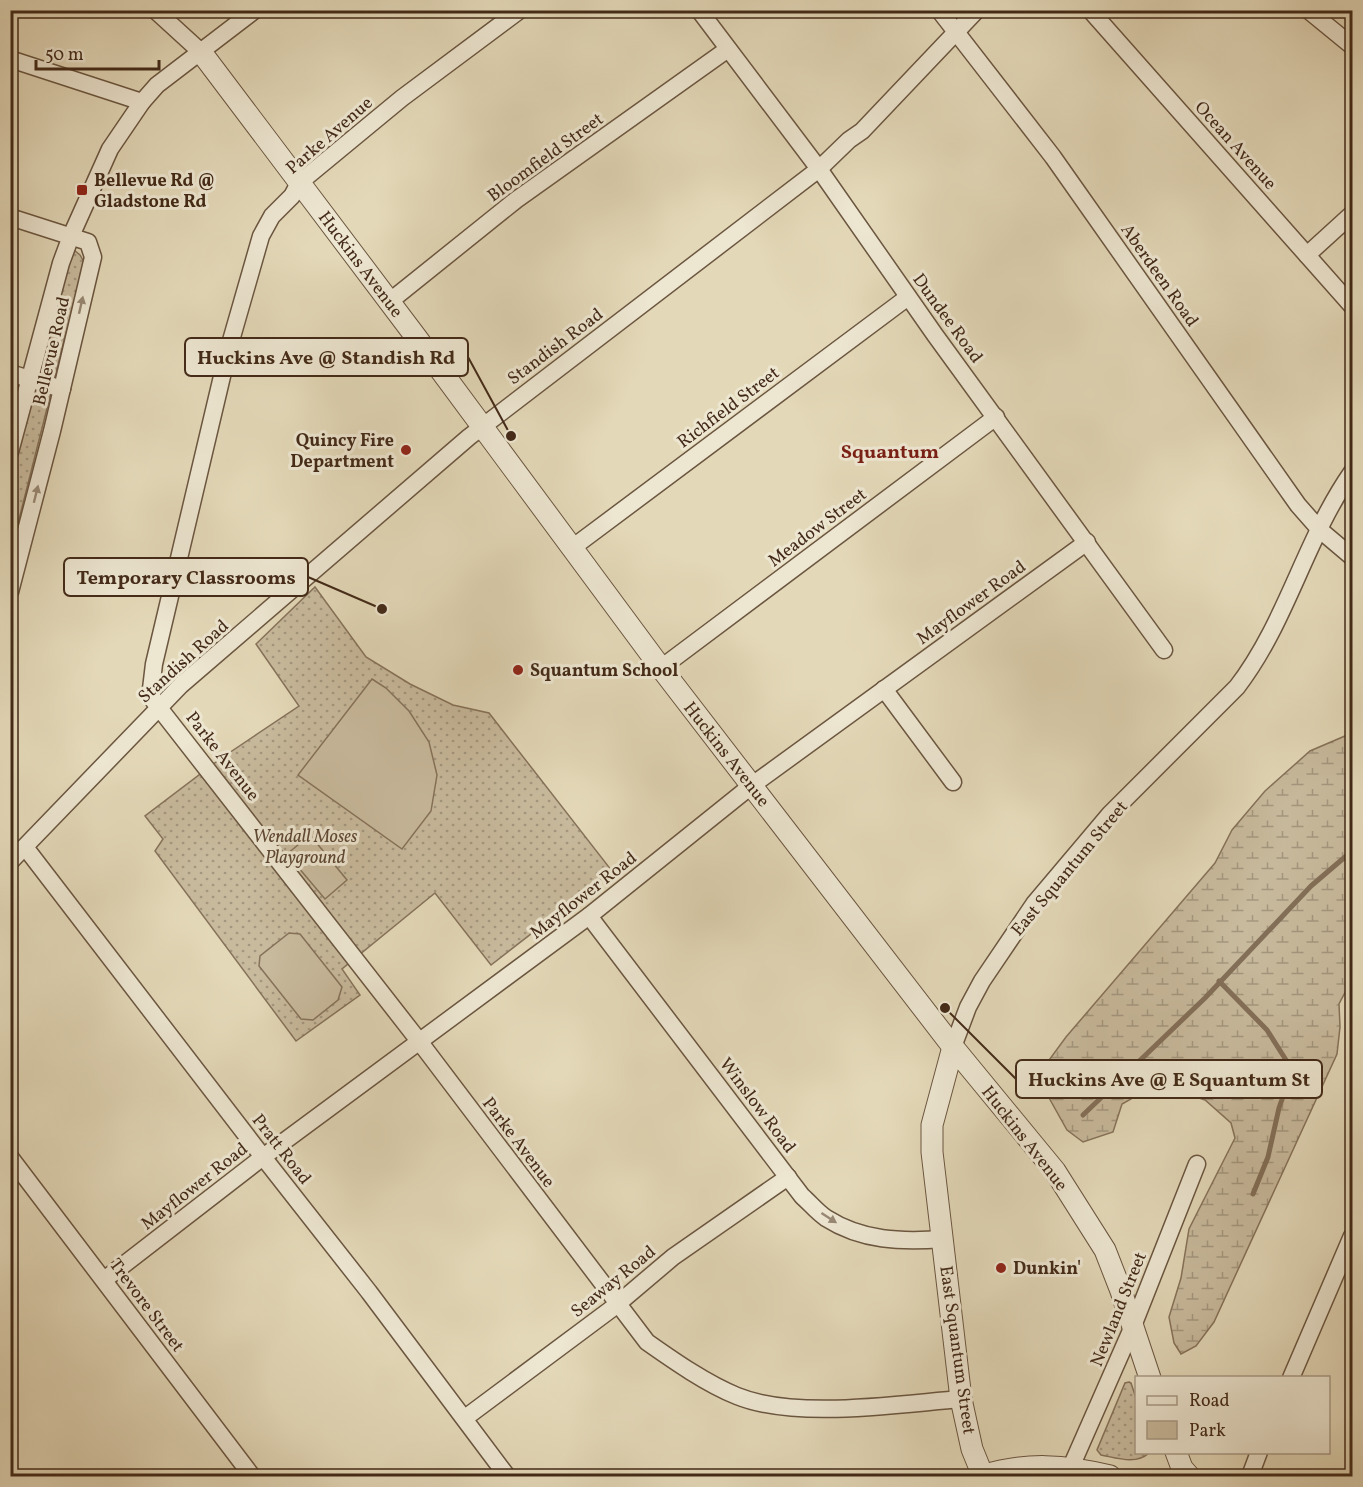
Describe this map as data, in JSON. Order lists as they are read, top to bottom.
{
  "streets": {
    "street": [
      "Parke Avenue",
      "Ocean Avenue",
      "Bloomfield Street",
      "Huckins Avenue",
      "Aberdeen Road",
      "Dundee Road",
      "Standish Road",
      "Bellevue Road",
      "Richfield Street",
      "Meadow Street",
      "Mayflower Road",
      "East Squantum Street",
      "Winslow Road",
      "Pratt Road",
      "Seaway Road",
      "Trevore Street",
      "Newland Street"
    ]
  },
  "crossings": [
    ["Parke Avenue", "Huckins Avenue"],
    ["Parke Avenue", "Standish Road"],
    ["Parke Avenue", "Mayflower Road"],
    ["Parke Avenue", "East Squantum Street"],
    ["Parke Avenue", "Seaway Road"],
    ["Bloomfield Street", "Huckins Avenue"],
    ["Bloomfield Street", "Dundee Road"],
    ["Huckins Avenue", "Standish Road"],
    ["Huckins Avenue", "Bellevue Road"],
    ["Huckins Avenue", "Richfield Street"],
    ["Huckins Avenue", "Meadow Street"],
    ["Huckins Avenue", "Mayflower Road"],
    ["Huckins Avenue", "East Squantum Street"],
    ["Huckins Avenue", "Newland Street"],
    ["Aberdeen Road", "Standish Road"],
    ["Aberdeen Road", "East Squantum Street"],
    ["Dundee Road", "Standish Road"],
    ["Dundee Road", "Richfield Street"],
    ["Dundee Road", "Meadow Street"],
    ["Dundee Road", "Mayflower Road"],
    ["Standish Road", "Pratt Road"],
    ["Mayflower Road", "Winslow Road"],
    ["Mayflower Road", "Pratt Road"],
    ["Mayflower Road", "Trevore Street"],
    ["East Squantum Street", "Winslow Road"],
    ["East Squantum Street", "Newland Street"],
    ["Winslow Road", "Seaway Road"],
    ["Pratt Road", "Seaway Road"]
  ],
  "districts": ["Squantum"],
  "parks": ["Wendall Moses Playground"],
  "places": {
    "transit": ["Bellevue Rd @ Gladstone Rd"],
    "other": [
      "Huckins Ave @ Standish Rd",
      "Quincy Fire Department",
      "Temporary Classrooms",
      "Squantum School",
      "Huckins Ave @ E Squantum St",
      "Dunkin'"
    ]
  },
  "legend": ["Road", "Park"],
  "scale_bar": "50 m"
}
